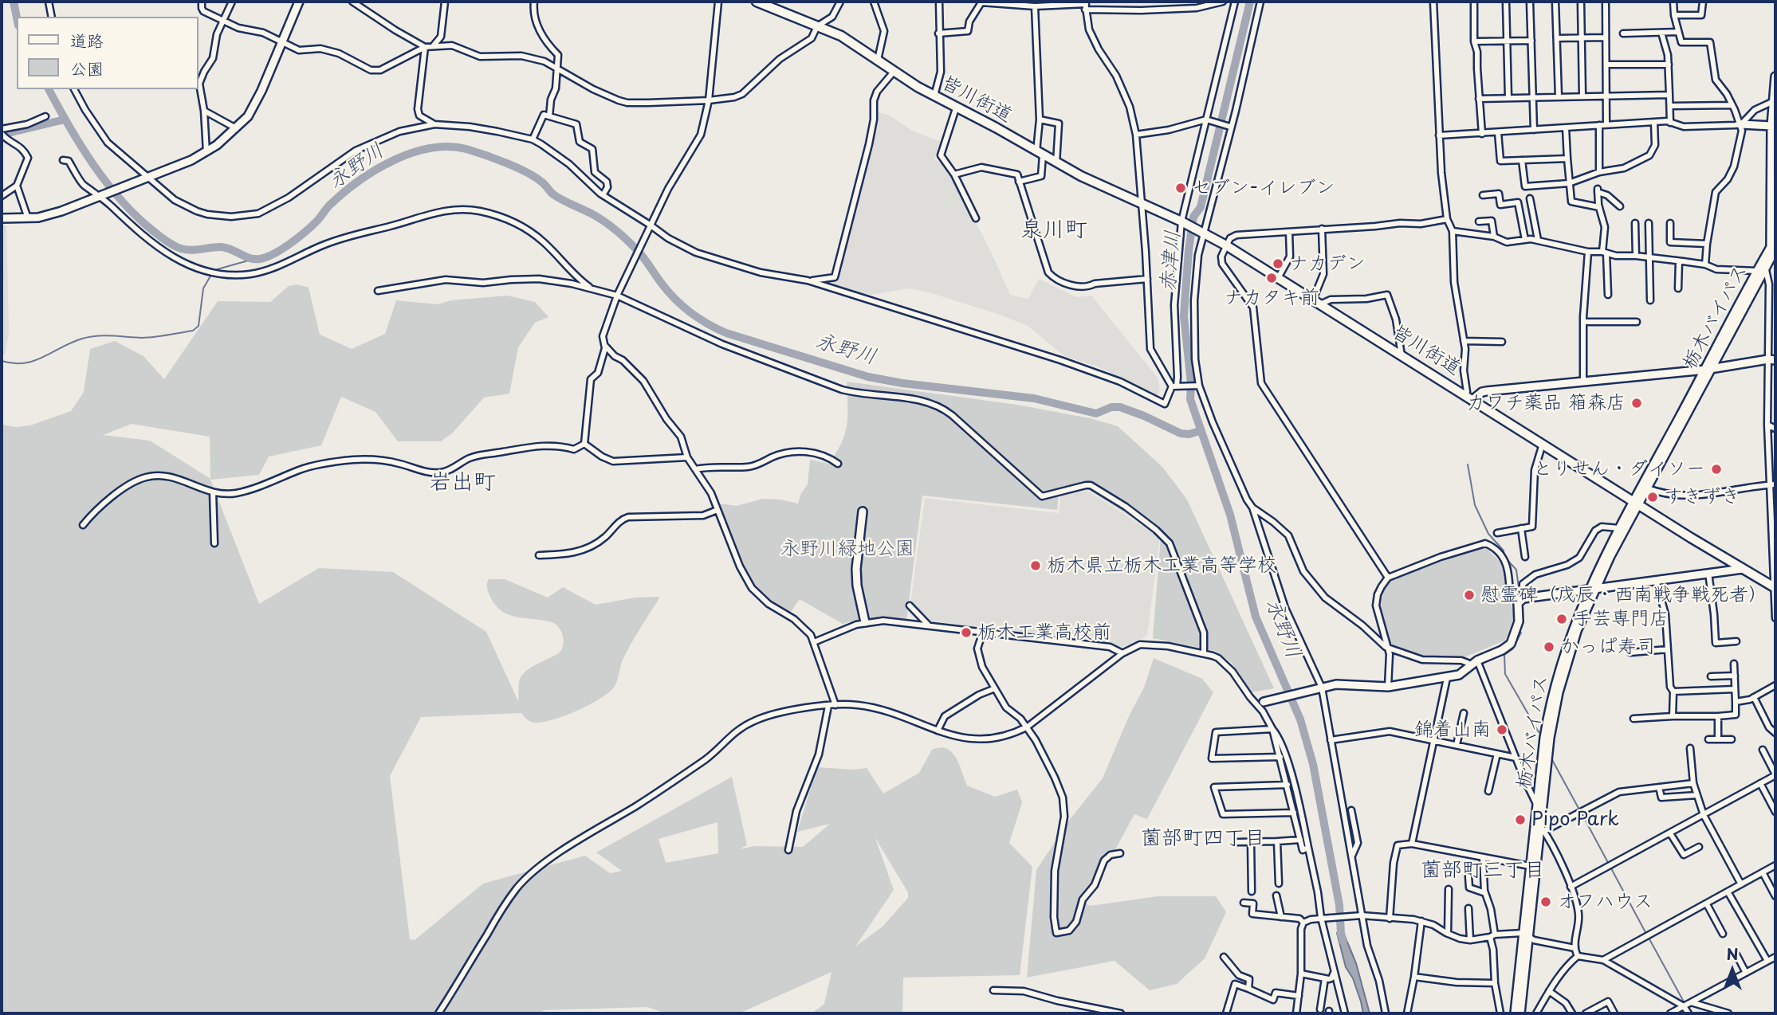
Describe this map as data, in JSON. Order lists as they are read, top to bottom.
{
  "streets": {
    "main road": ["皆川街道", "栃木バイパス"]
  },
  "crossings": [
    ["皆川街道", "栃木バイパス"]
  ],
  "districts": [
    "泉川町",
    "岩出町",
    "薗部町四丁目",
    "薗部町三丁目"
  ],
  "water": ["永野川", "赤津川"],
  "parks": ["永野川緑地公園"],
  "places": [
    "セブン-イレブン",
    "ナカデン",
    "ナカタキ前",
    "カワチ薬品 箱森店",
    "とりせん・ダイソー",
    "すきずき",
    "栃木県立栃木工業高等学校",
    "慰霊碑（戊辰・西南戦争戦死者）",
    "手芸専門店",
    "栃木工業高校前",
    "かっぱ寿司",
    "錦着山南",
    "Pipo Park",
    "オフハウス"
  ],
  "legend": ["道路", "公園"],
  "north": "top"
}
